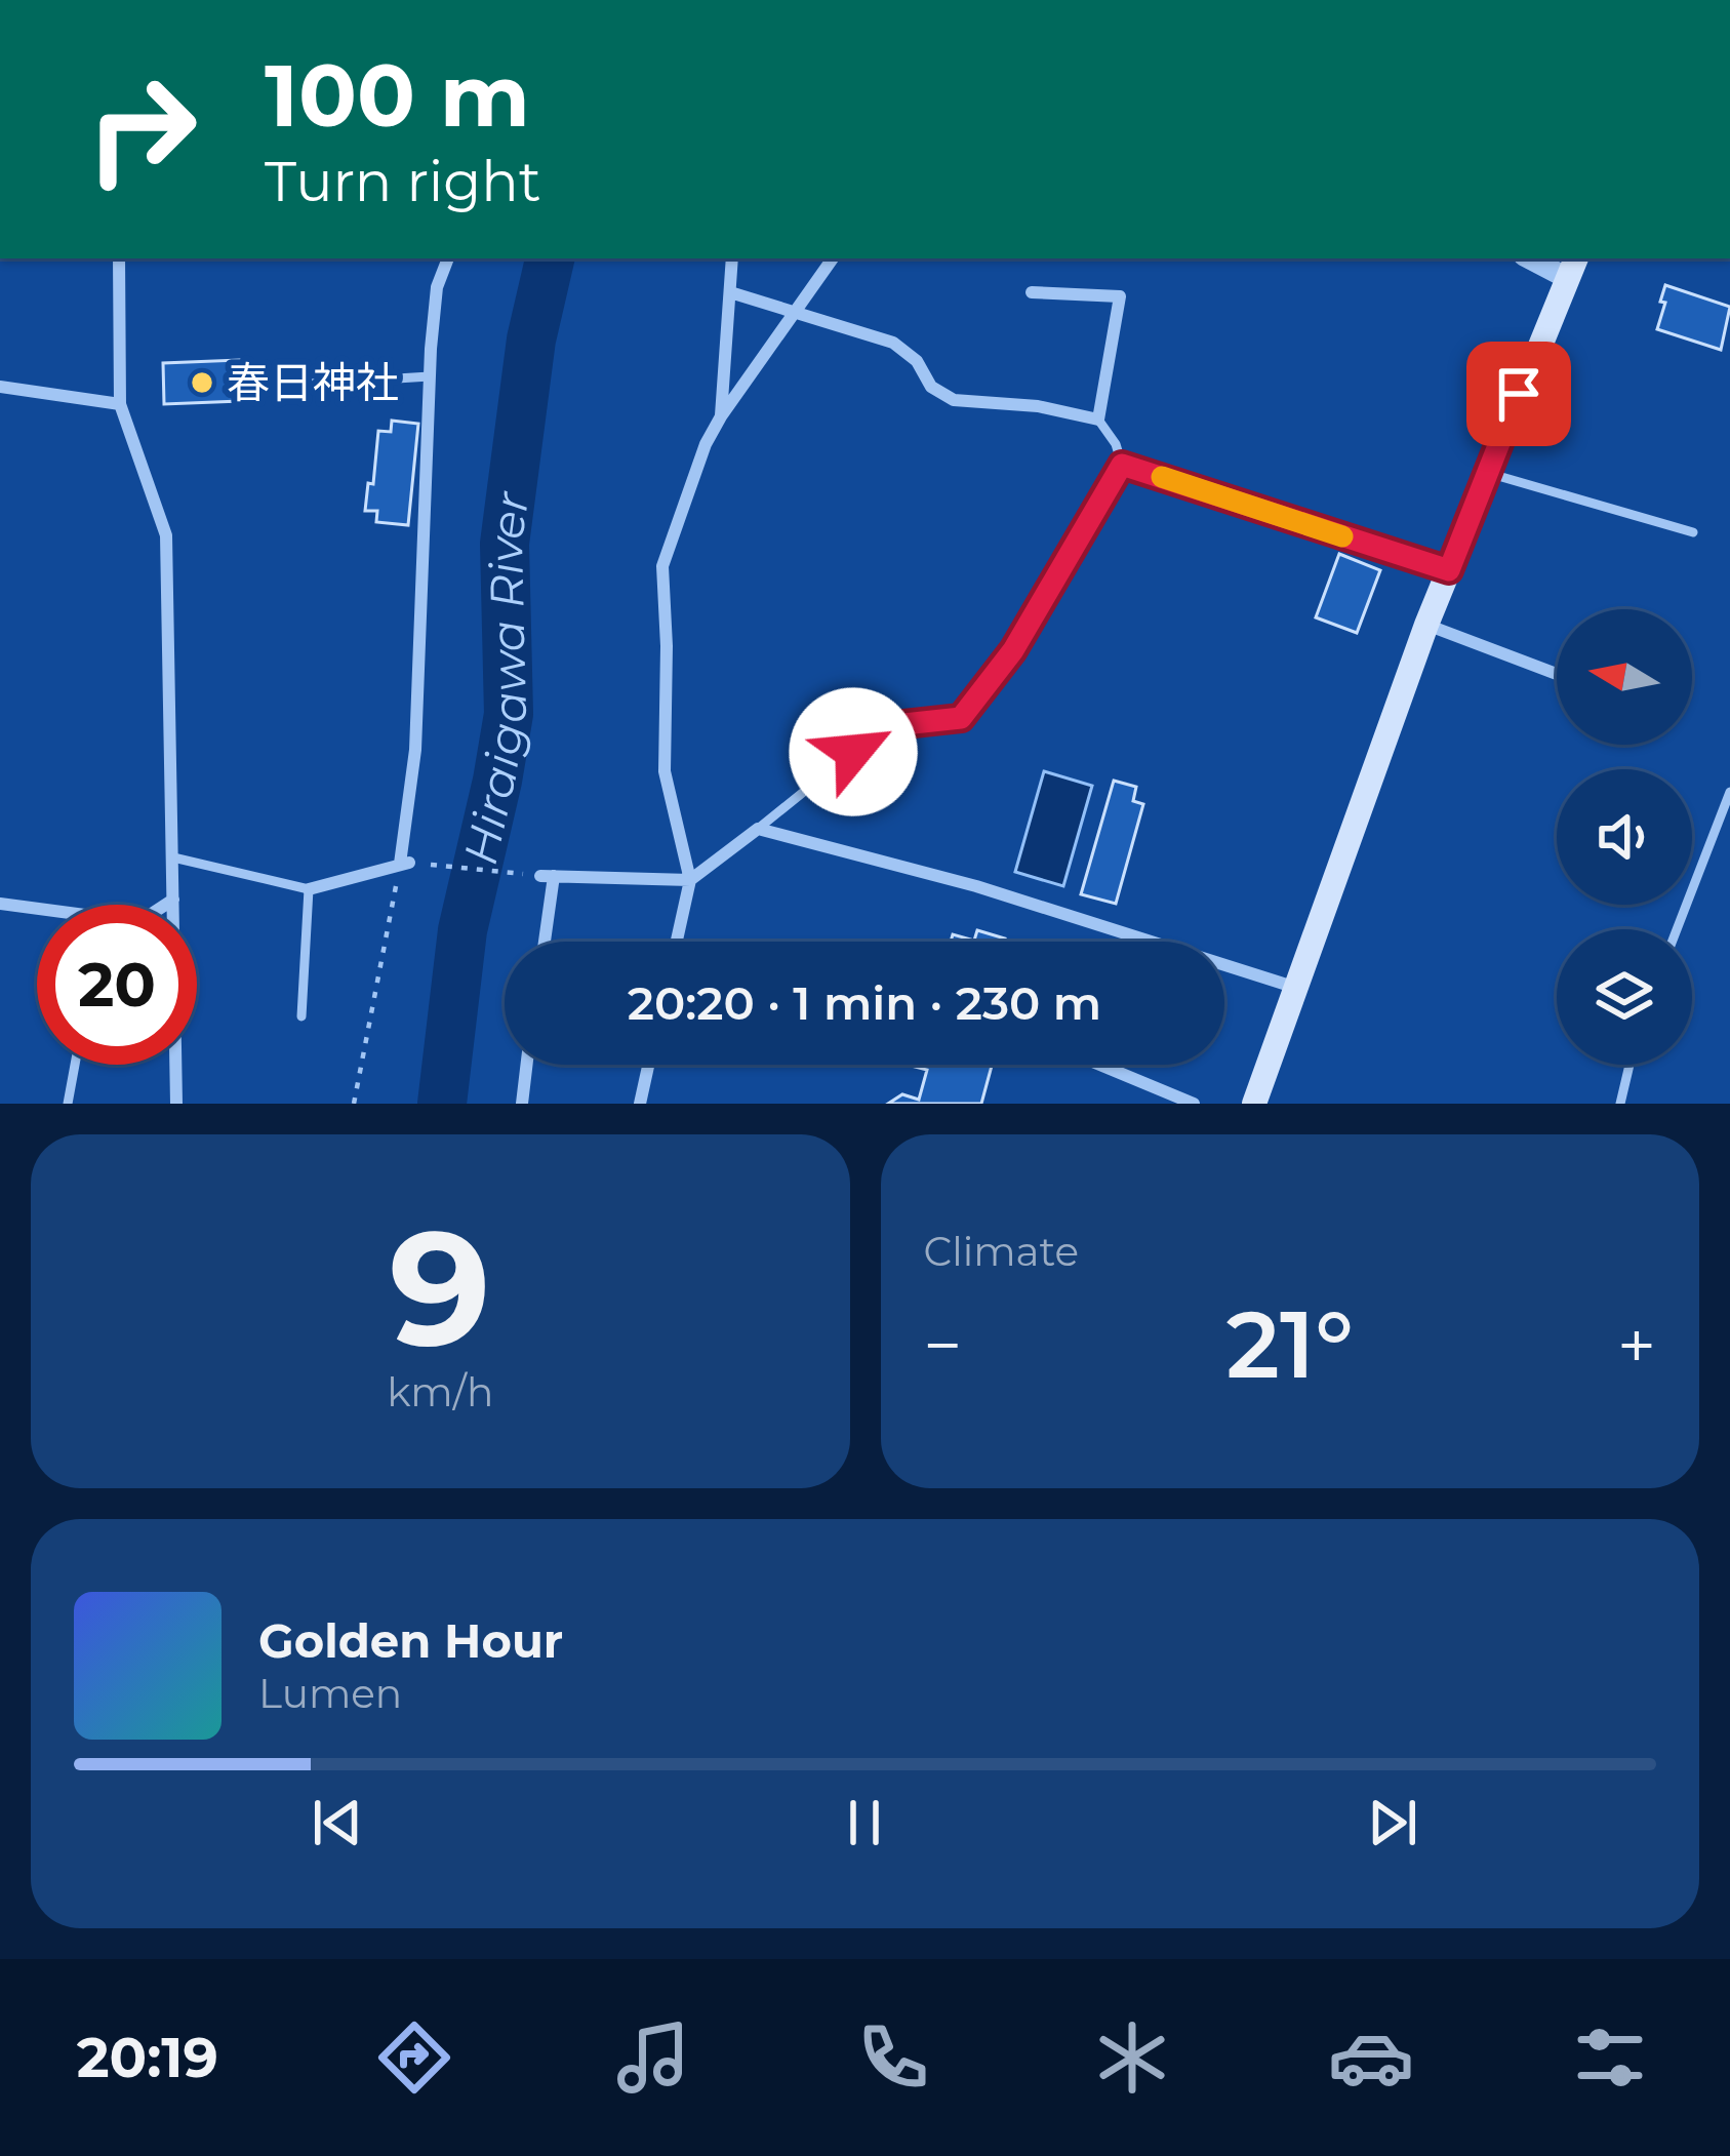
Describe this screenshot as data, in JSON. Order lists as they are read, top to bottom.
{
  "water": ["Hiraigawa River"],
  "places": ["春日神社"],
  "north": "left",
  "page": {
    "turn": ["100 m", "Turn right"],
    "limit": "20",
    "trip": "20:20 · 1 min · 230 m",
    "tile": [
      ["9", "km/h"],
      "Climate"
    ],
    "heat": ["−", "21°", "+"],
    "song": ["Golden Hour", "Lumen"],
    "tabs": "20:19"
  }
}
